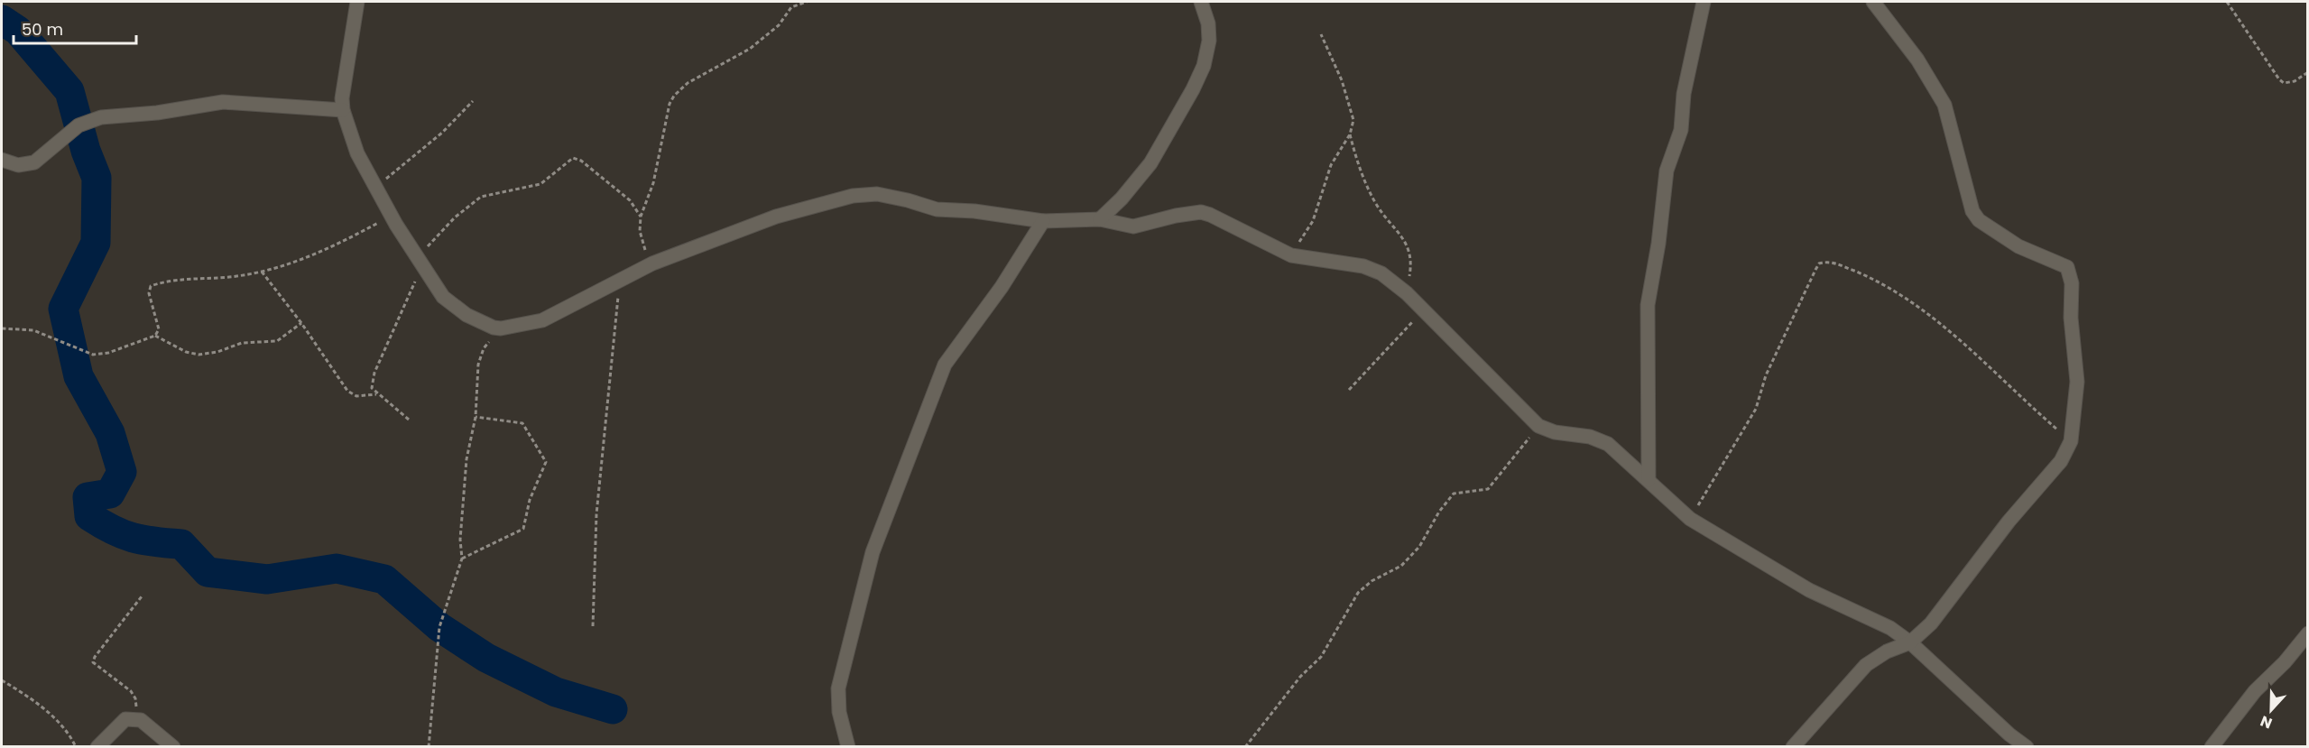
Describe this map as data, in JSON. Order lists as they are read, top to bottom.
{
  "scale_bar": "50 m",
  "north": "bottom"
}
